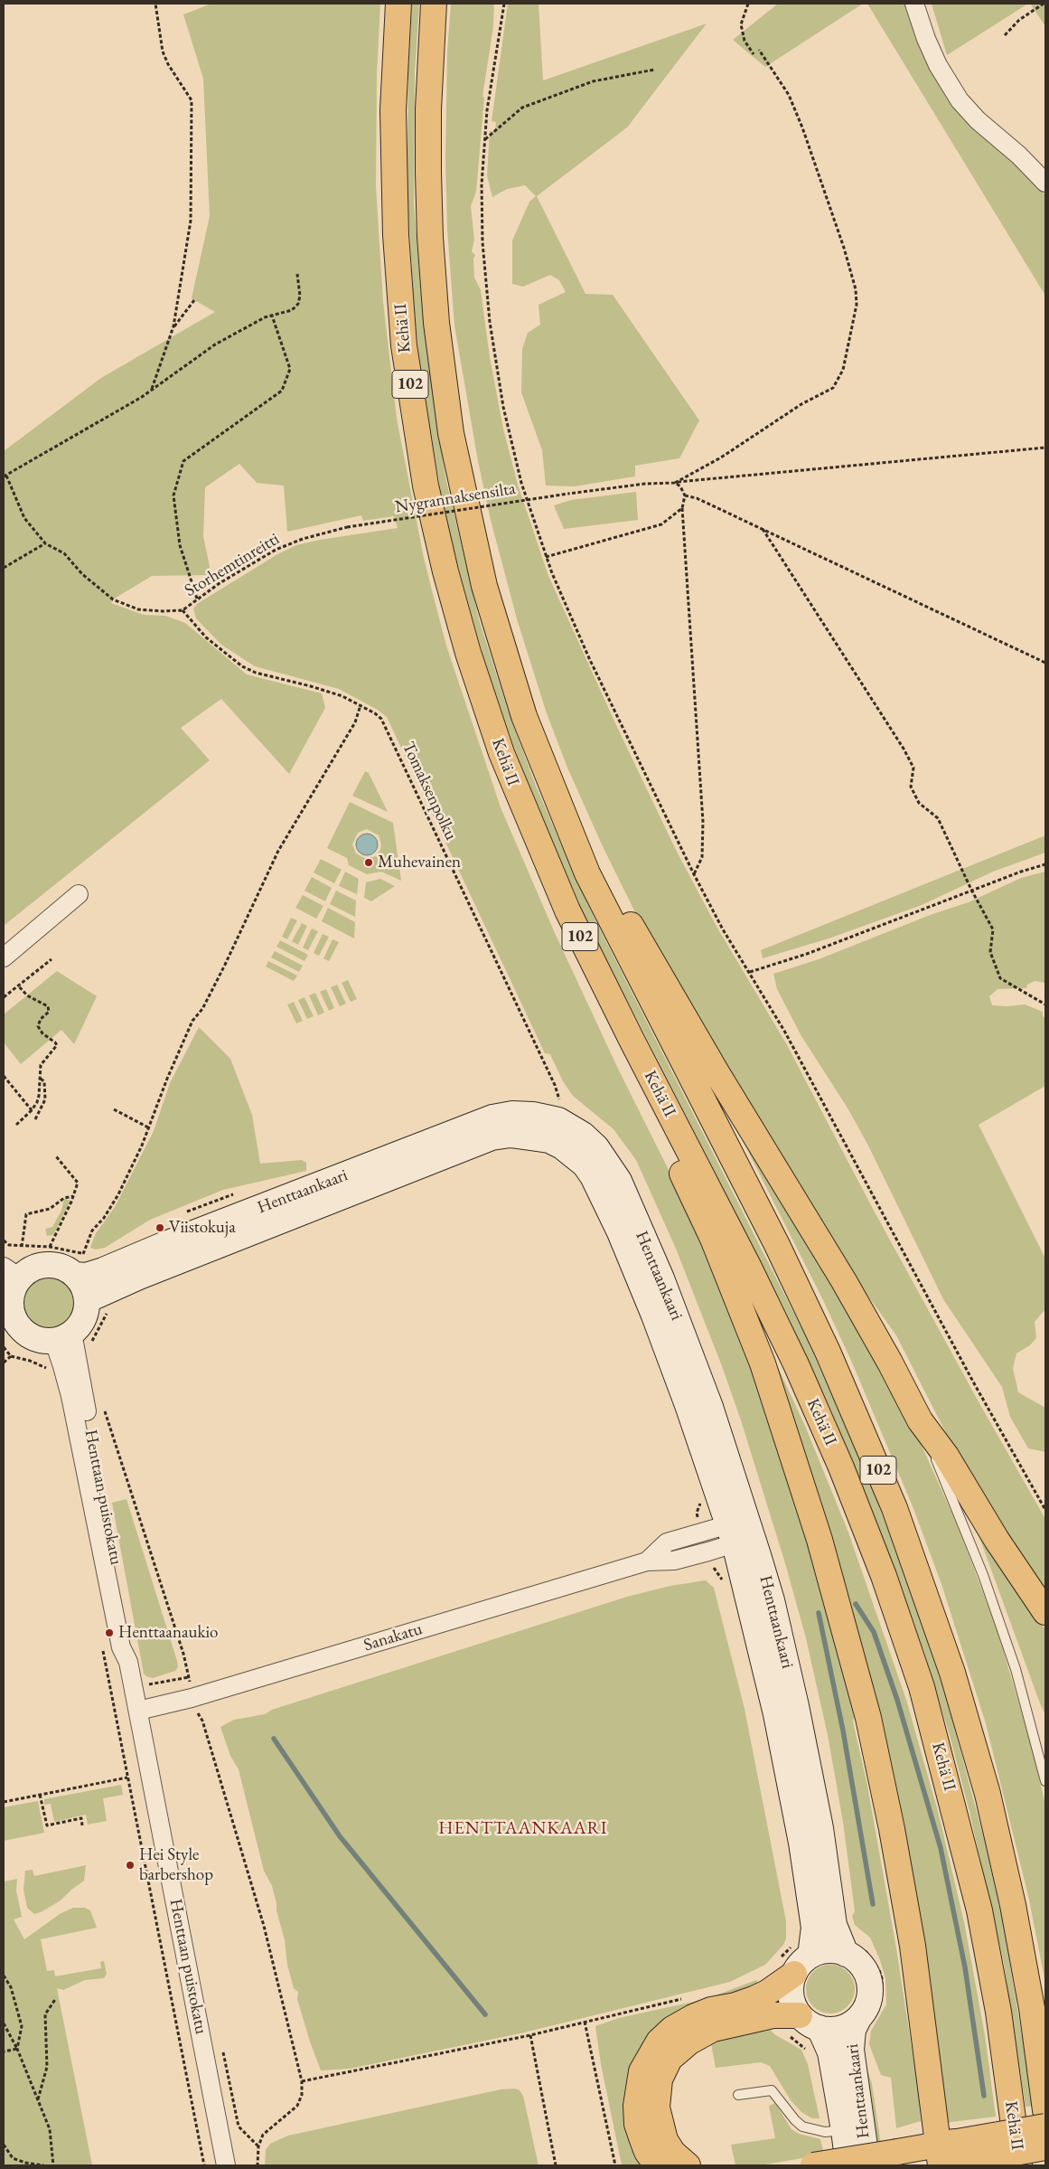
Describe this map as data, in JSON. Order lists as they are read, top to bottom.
{
  "streets": {
    "highway": ["Kehä II", "102"],
    "main road": ["Henttaankaari"],
    "street": ["Henttaan puistokatu", "Sanakatu"],
    "path": ["Nygrannaksensilta", "Storhemtinreitti", "Tomaksenpolku"]
  },
  "crossings": [
    ["Nygrannaksensilta", "Storhemtinreitti"],
    ["Storhemtinreitti", "Tomaksenpolku"],
    ["Henttaankaari", "Sanakatu"],
    ["Henttaan puistokatu", "Sanakatu"]
  ],
  "districts": ["HENTTAANKAARI"],
  "places": [
    "Muhevainen",
    "Viistokuja",
    "Henttaanaukio",
    "Hei Style barbershop"
  ]
}
